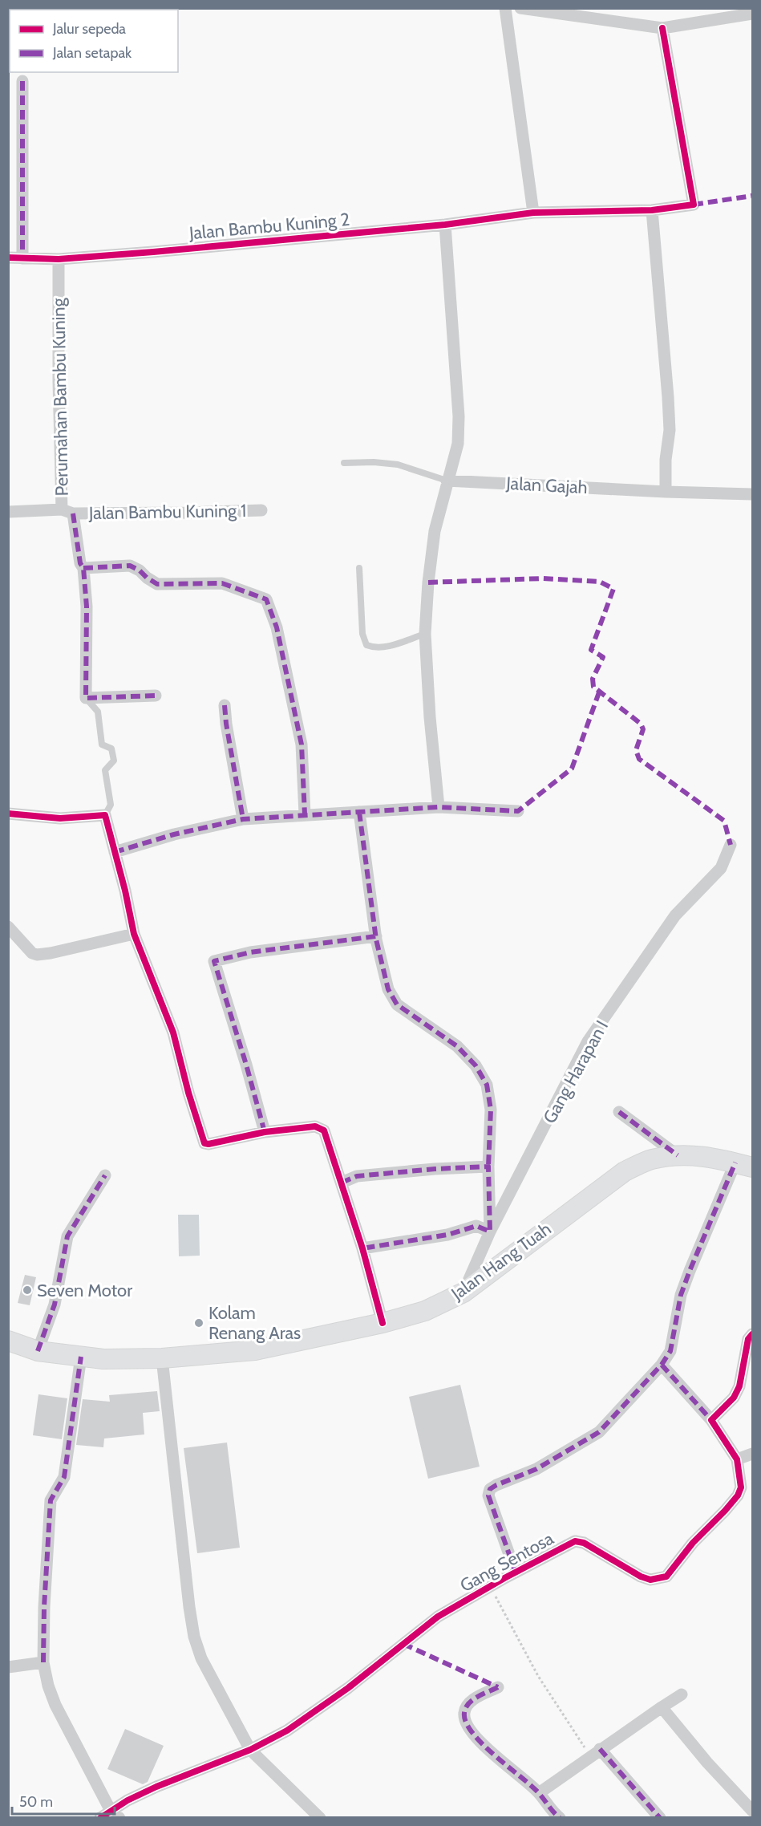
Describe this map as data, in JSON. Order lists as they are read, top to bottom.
{
  "streets": {
    "main road": ["Jalan Hang Tuah"],
    "street": [
      "Jalan Bambu Kuning 2",
      "Perumahan Bambu Kuning",
      "Jalan Gajah",
      "Jalan Bambu Kuning 1",
      "Gang Harapan I",
      "Gang Sentosa"
    ]
  },
  "crossings": [
    ["Jalan Bambu Kuning 2", "Perumahan Bambu Kuning"],
    ["Perumahan Bambu Kuning", "Jalan Bambu Kuning 1"],
    ["Gang Harapan I", "Jalan Hang Tuah"]
  ],
  "places": ["Seven Motor", "Kolam Renang Aras"],
  "legend": ["Jalur sepeda", "Jalan setapak"],
  "scale_bar": "50 m"
}
